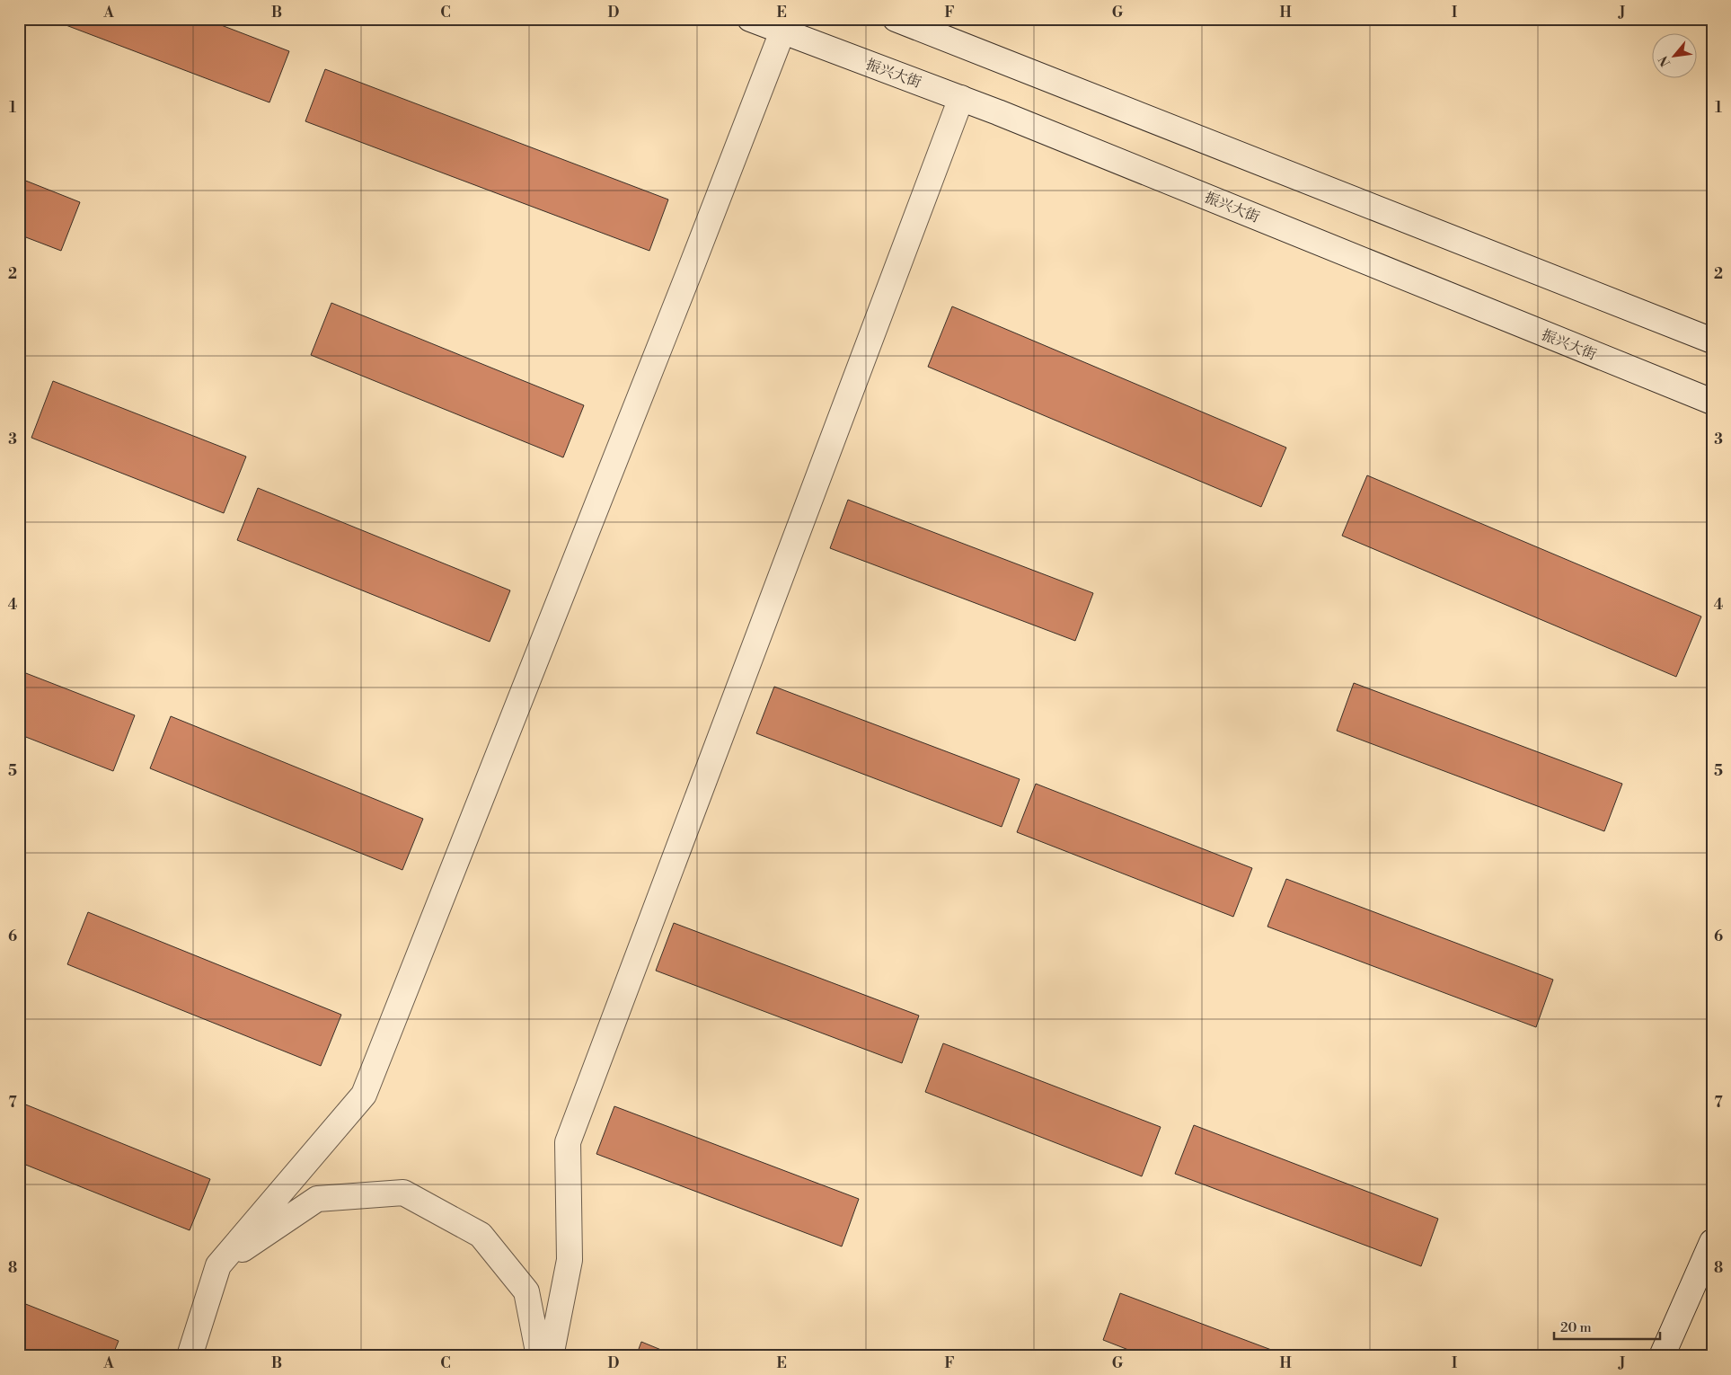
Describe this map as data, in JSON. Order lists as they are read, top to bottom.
{
  "streets": {
    "street": ["振兴大街"]
  },
  "scale_bar": "20 m",
  "north": "bottom left",
  "grid": {
    "columns": [
      "A",
      "B",
      "C",
      "D",
      "E",
      "F",
      "G",
      "H",
      "I",
      "J"
    ],
    "rows": [
      "1",
      "2",
      "3",
      "4",
      "5",
      "6",
      "7",
      "8"
    ]
  }
}
